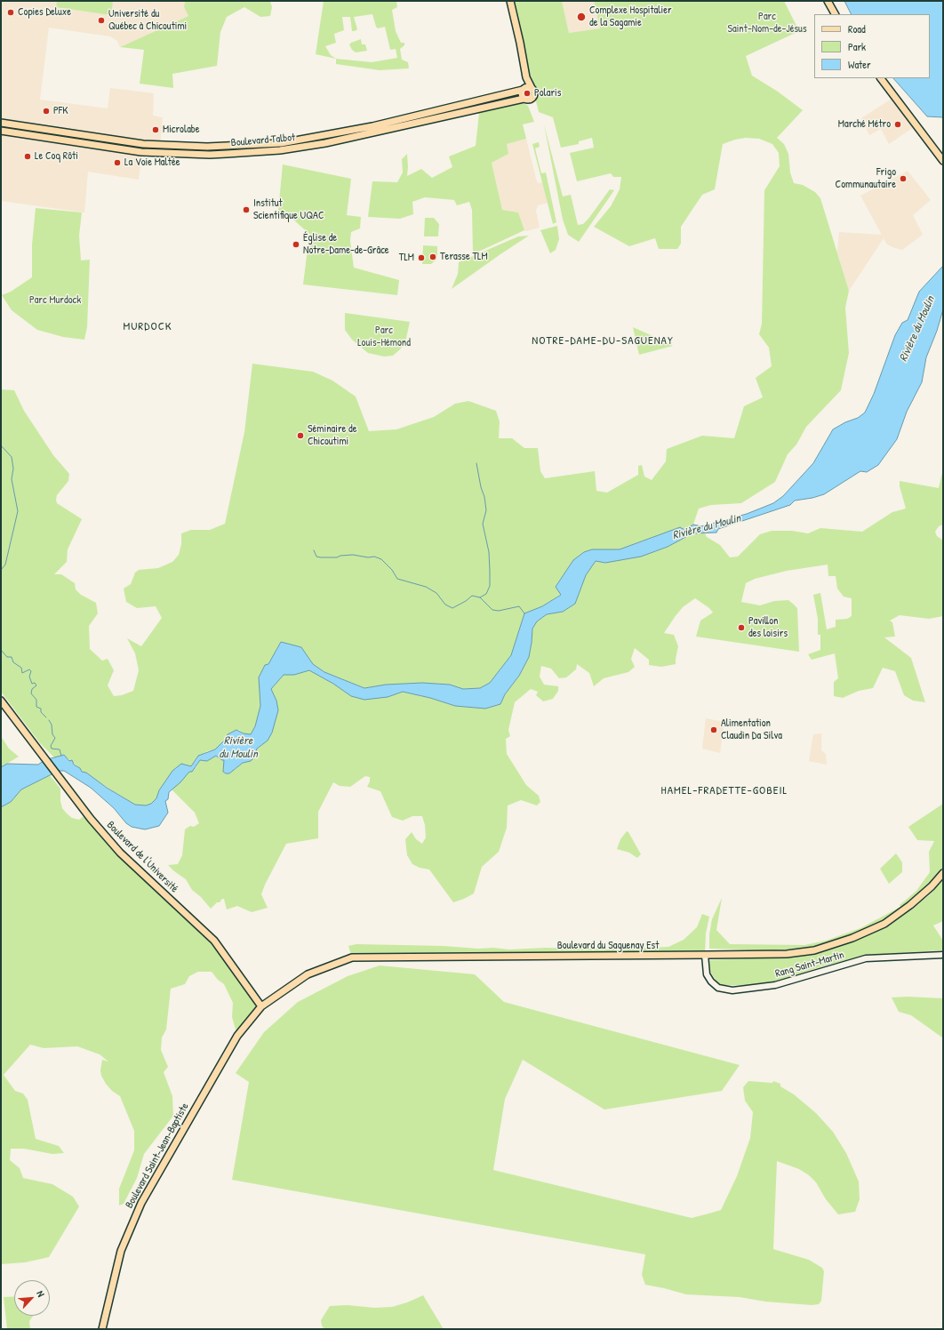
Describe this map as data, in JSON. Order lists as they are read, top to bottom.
{
  "streets": {
    "main road": [
      "Boulevard Talbot",
      "Boulevard de l'Université",
      "Boulevard du Saguenay Est",
      "Boulevard Saint-Jean-Baptiste"
    ],
    "street": ["Rang Saint-Martin"]
  },
  "crossings": [
    ["Boulevard de l'Université", "Boulevard du Saguenay Est"],
    ["Boulevard de l'Université", "Boulevard Saint-Jean-Baptiste"],
    ["Boulevard du Saguenay Est", "Rang Saint-Martin"],
    ["Boulevard du Saguenay Est", "Boulevard Saint-Jean-Baptiste"]
  ],
  "districts": ["MURDOCK", "NOTRE-DAME-DU-SAGUENAY", "HAMEL-FRADETTE-GOBEIL"],
  "water": ["Rivière du Moulin"],
  "parks": ["Parc Saint-Nom-de-Jésus", "Parc Murdock", "Parc Louis-Hémond"],
  "places": [
    "Copies Deluxe",
    "Complexe Hospitalier de la Sagamie",
    "Université du Québec à Chicoutimi",
    "Polaris",
    "PFK",
    "Marché Métro",
    "Microlabe",
    "Le Coq Rôti",
    "La Voie Maltée",
    "Frigo Communautaire",
    "Institut Scientifique UQAC",
    "Église de Notre-Dame-de-Grâce",
    "Terasse TLM",
    "TLM",
    "Séminaire de Chicoutimi",
    "Pavillon des loisirs",
    "Alimentation Claudin Da Silva"
  ],
  "legend": ["Road", "Park", "Water"],
  "north": "top right"
}
